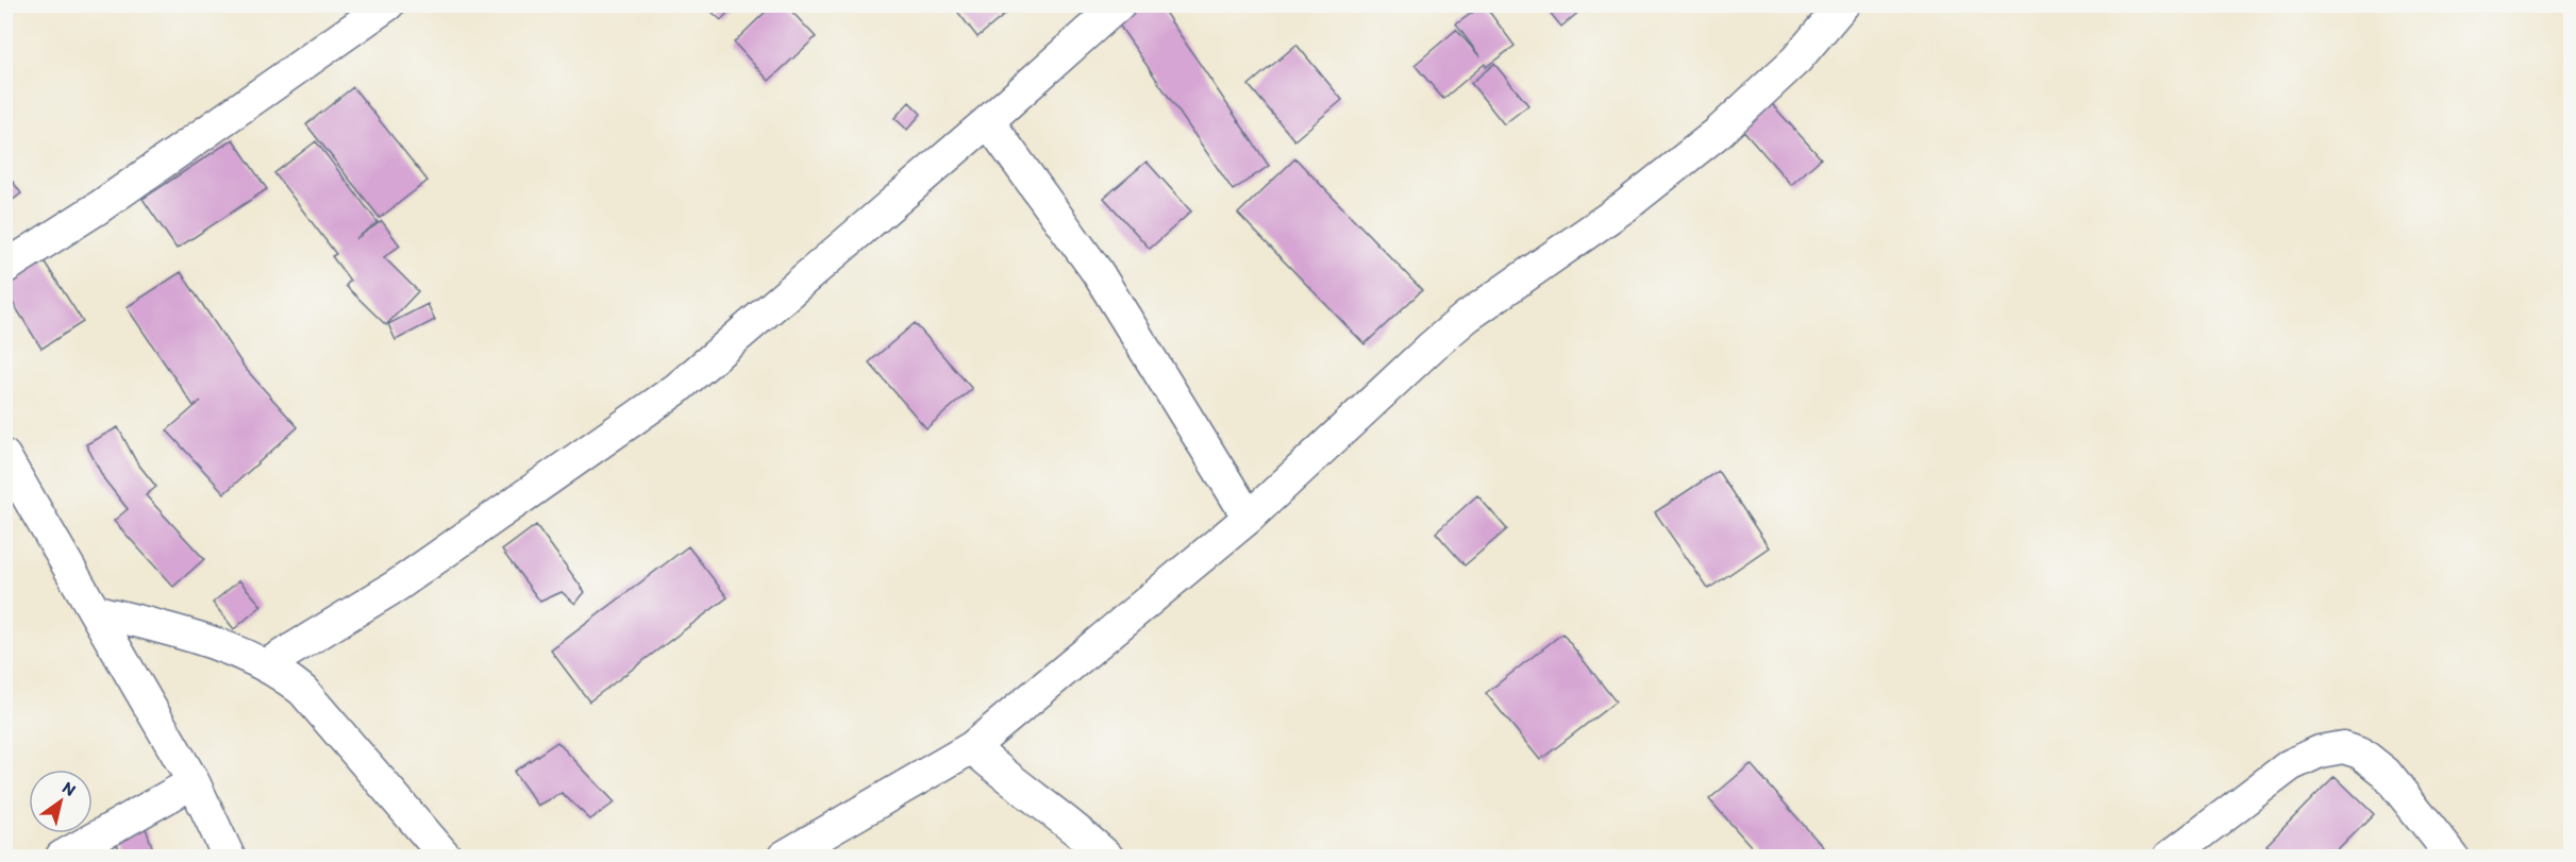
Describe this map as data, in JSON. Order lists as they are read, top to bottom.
{
  "north": "top right"
}
